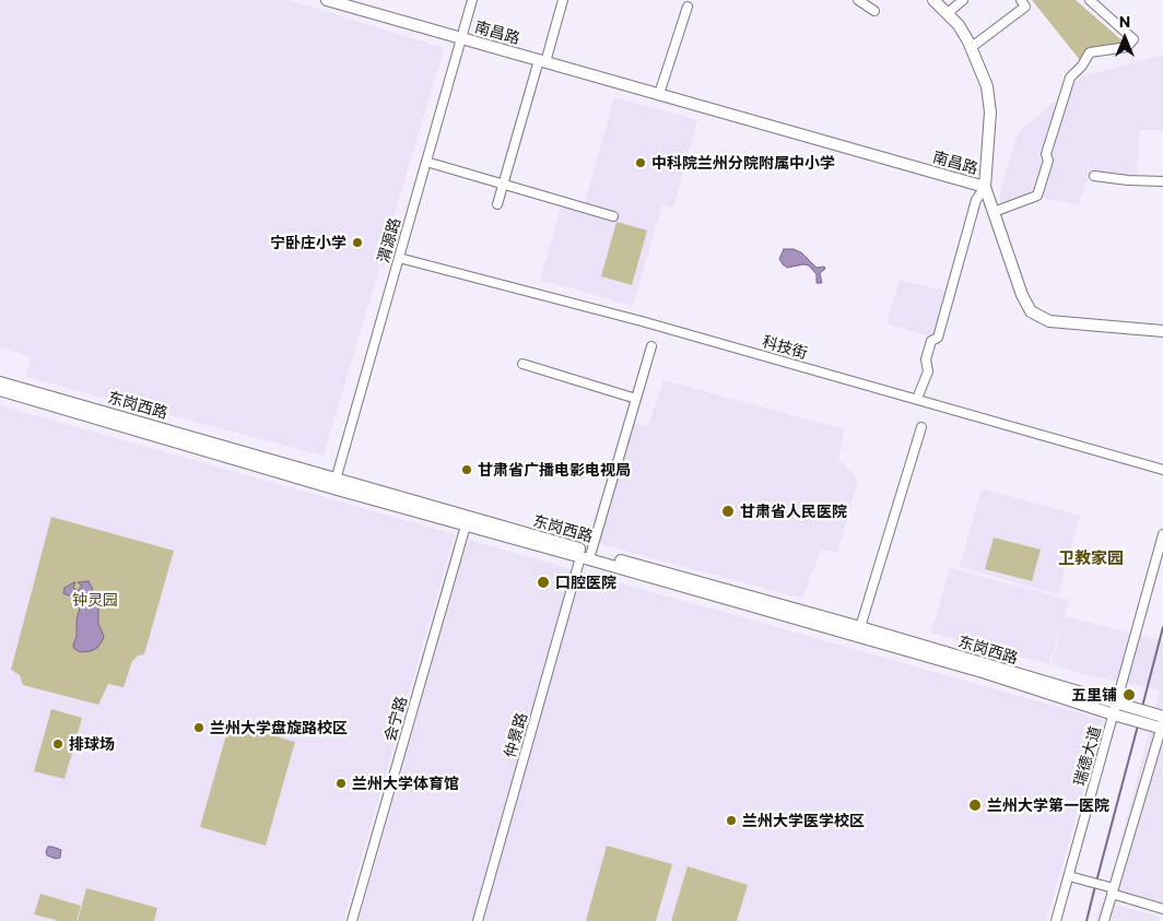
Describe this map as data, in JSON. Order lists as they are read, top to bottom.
{
  "streets": {
    "main road": ["南昌路", "东岗西路"],
    "street": [
      "渭源路",
      "科技街",
      "会宁路",
      "仲景路",
      "瑞德大道"
    ]
  },
  "crossings": [
    ["南昌路", "渭源路"],
    ["渭源路", "科技街"],
    ["渭源路", "东岗西路"],
    ["东岗西路", "会宁路"],
    ["东岗西路", "仲景路"],
    ["东岗西路", "瑞德大道"]
  ],
  "districts": ["卫教家园"],
  "parks": ["钟灵园"],
  "places": [
    "中科院兰州分院附属中小学",
    "宁卧庄小学",
    "甘肃省广播电影电视局",
    "甘肃省人民医院",
    "口腔医院",
    "五里铺",
    "兰州大学盘旋路校区",
    "排球场",
    "兰州大学体育馆",
    "兰州大学第一医院",
    "兰州大学医学校区"
  ],
  "north": "top"
}
